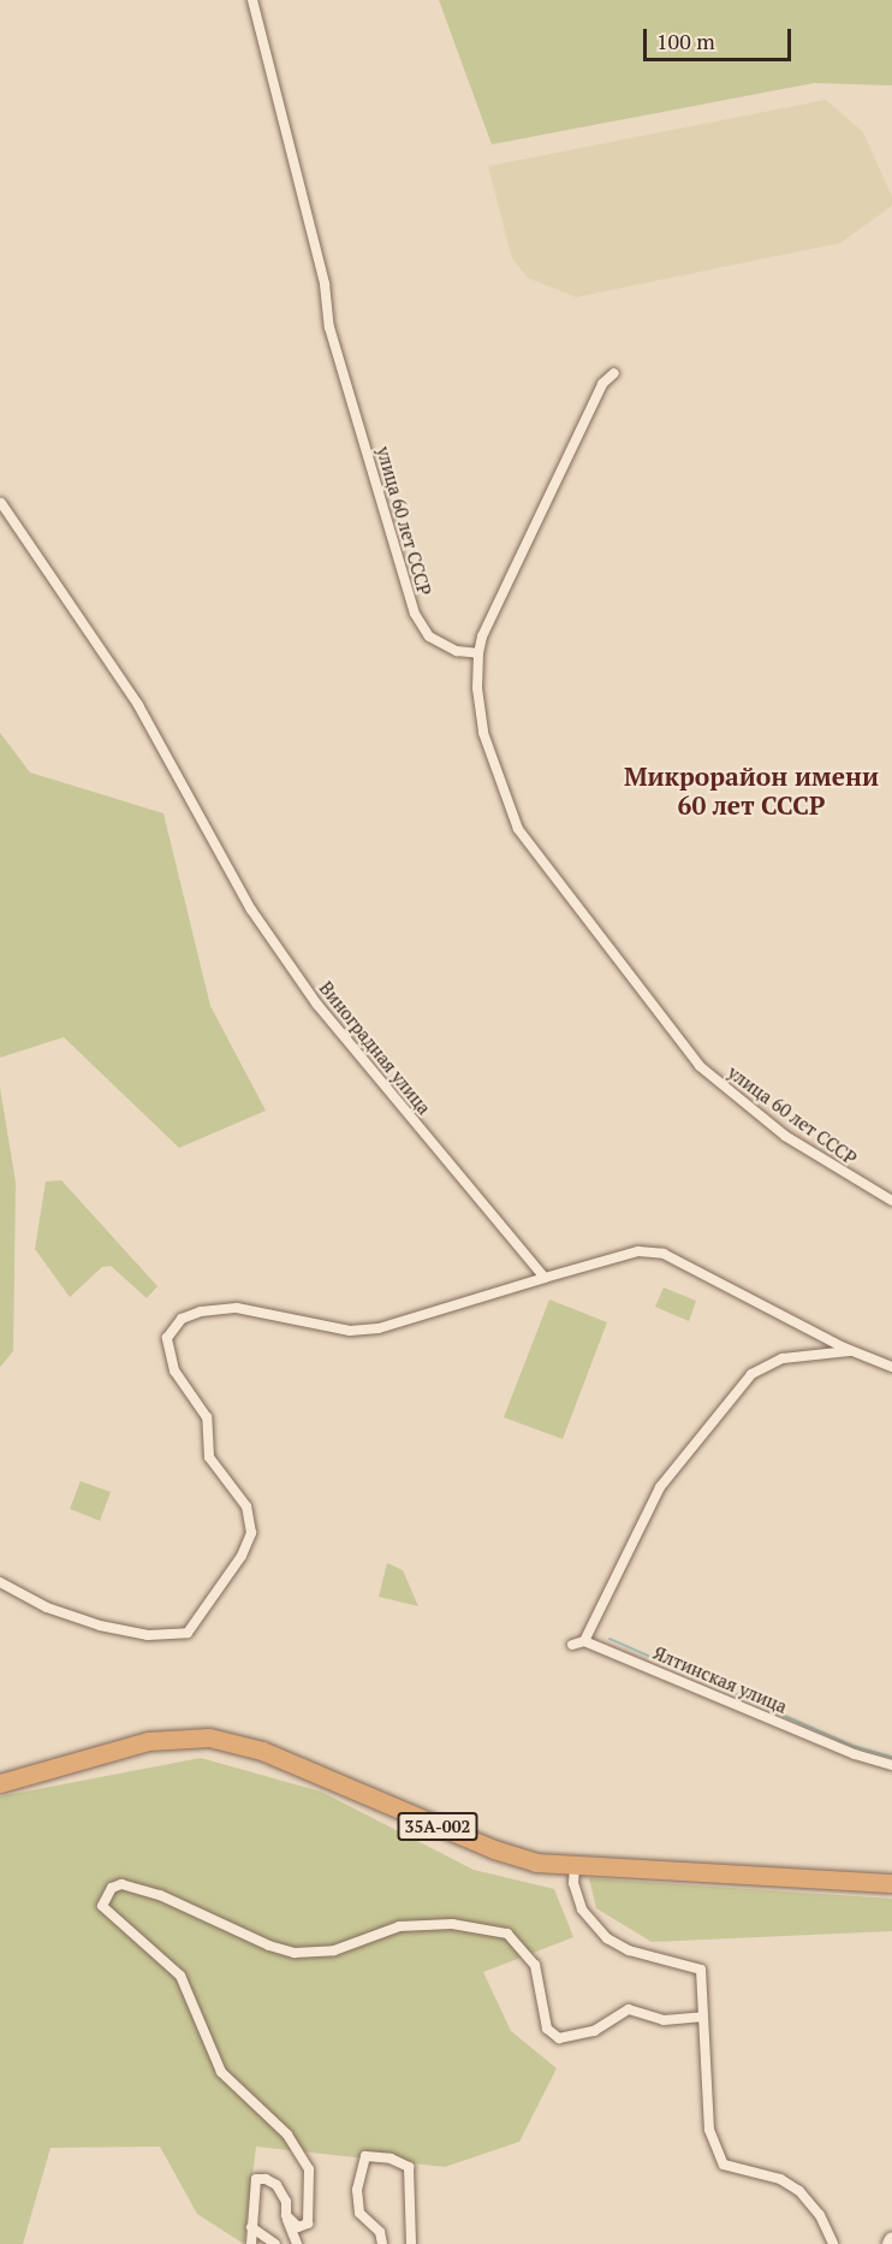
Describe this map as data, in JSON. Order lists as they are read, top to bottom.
{
  "streets": {
    "highway": ["35А-002"],
    "street": ["улица 60 лет СССР", "Виноградная улица", "Ялтинская улица"]
  },
  "districts": ["Микрорайон имени 60 лет СССР"],
  "scale_bar": "100 m"
}
